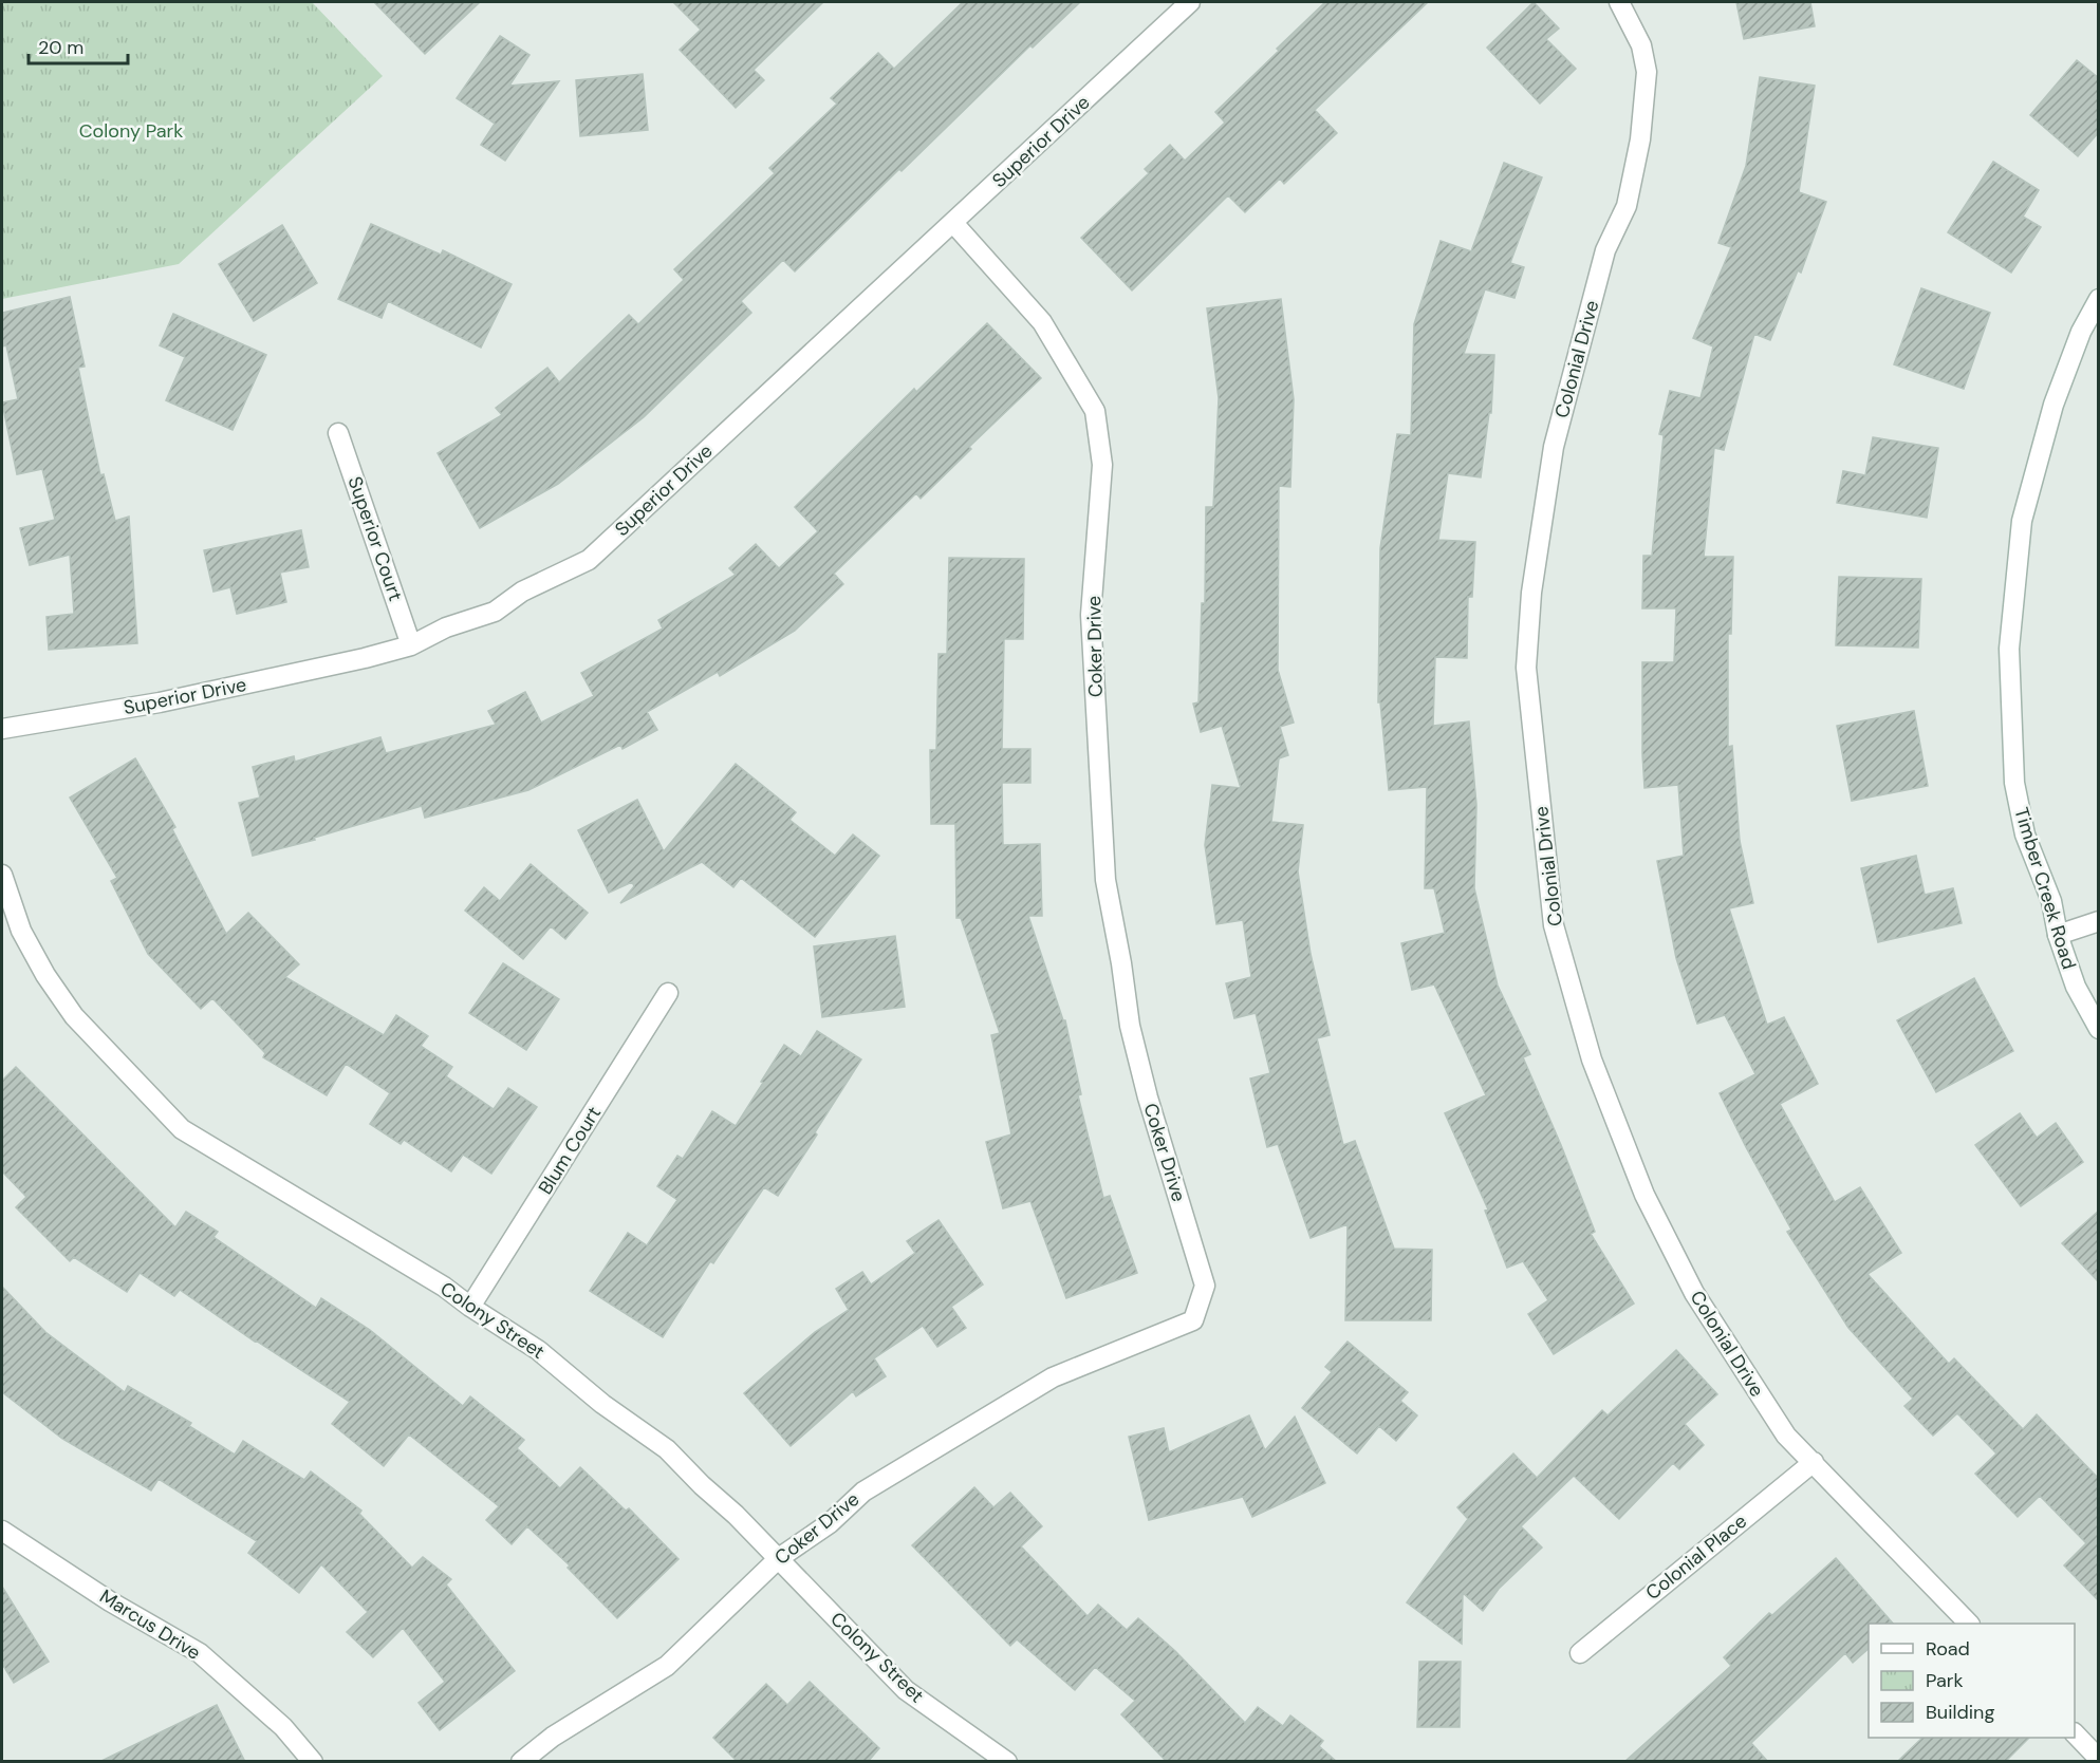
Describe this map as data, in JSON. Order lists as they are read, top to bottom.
{
  "streets": {
    "street": [
      "Superior Drive",
      "Colonial Drive",
      "Superior Court",
      "Coker Drive",
      "Timber Creek Road",
      "Blum Court",
      "Colony Street",
      "Colonial Place",
      "Marcus Drive"
    ]
  },
  "crossings": [
    ["Superior Drive", "Superior Court"],
    ["Superior Drive", "Coker Drive"],
    ["Colonial Drive", "Colonial Place"],
    ["Coker Drive", "Colony Street"],
    ["Blum Court", "Colony Street"]
  ],
  "parks": ["Colony Park"],
  "legend": ["Road", "Park", "Building"],
  "scale_bar": "20 m"
}
